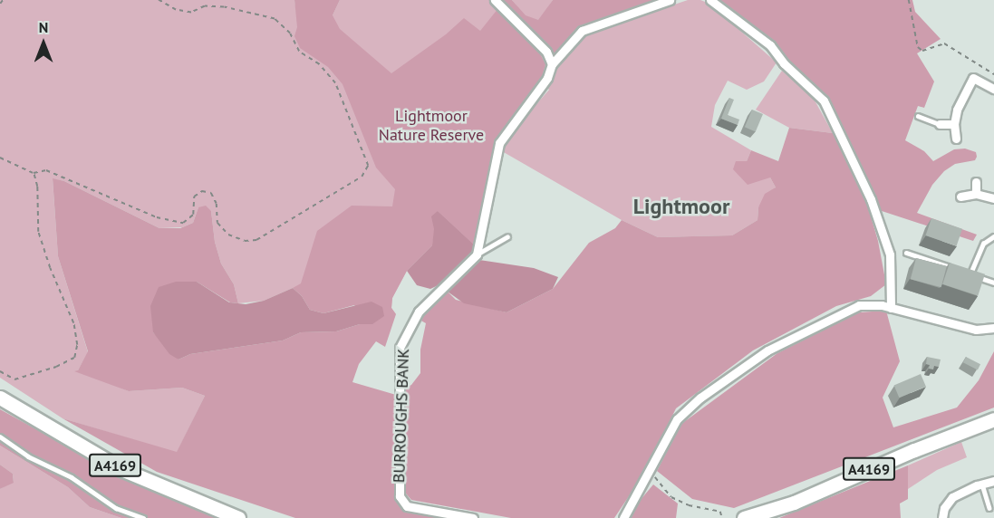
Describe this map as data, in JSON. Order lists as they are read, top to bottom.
{
  "streets": {
    "main road": ["A4169"],
    "street": ["BURROUGHS BANK"]
  },
  "districts": ["Lightmoor"],
  "parks": ["Lightmoor Nature Reserve"],
  "north": "top"
}
